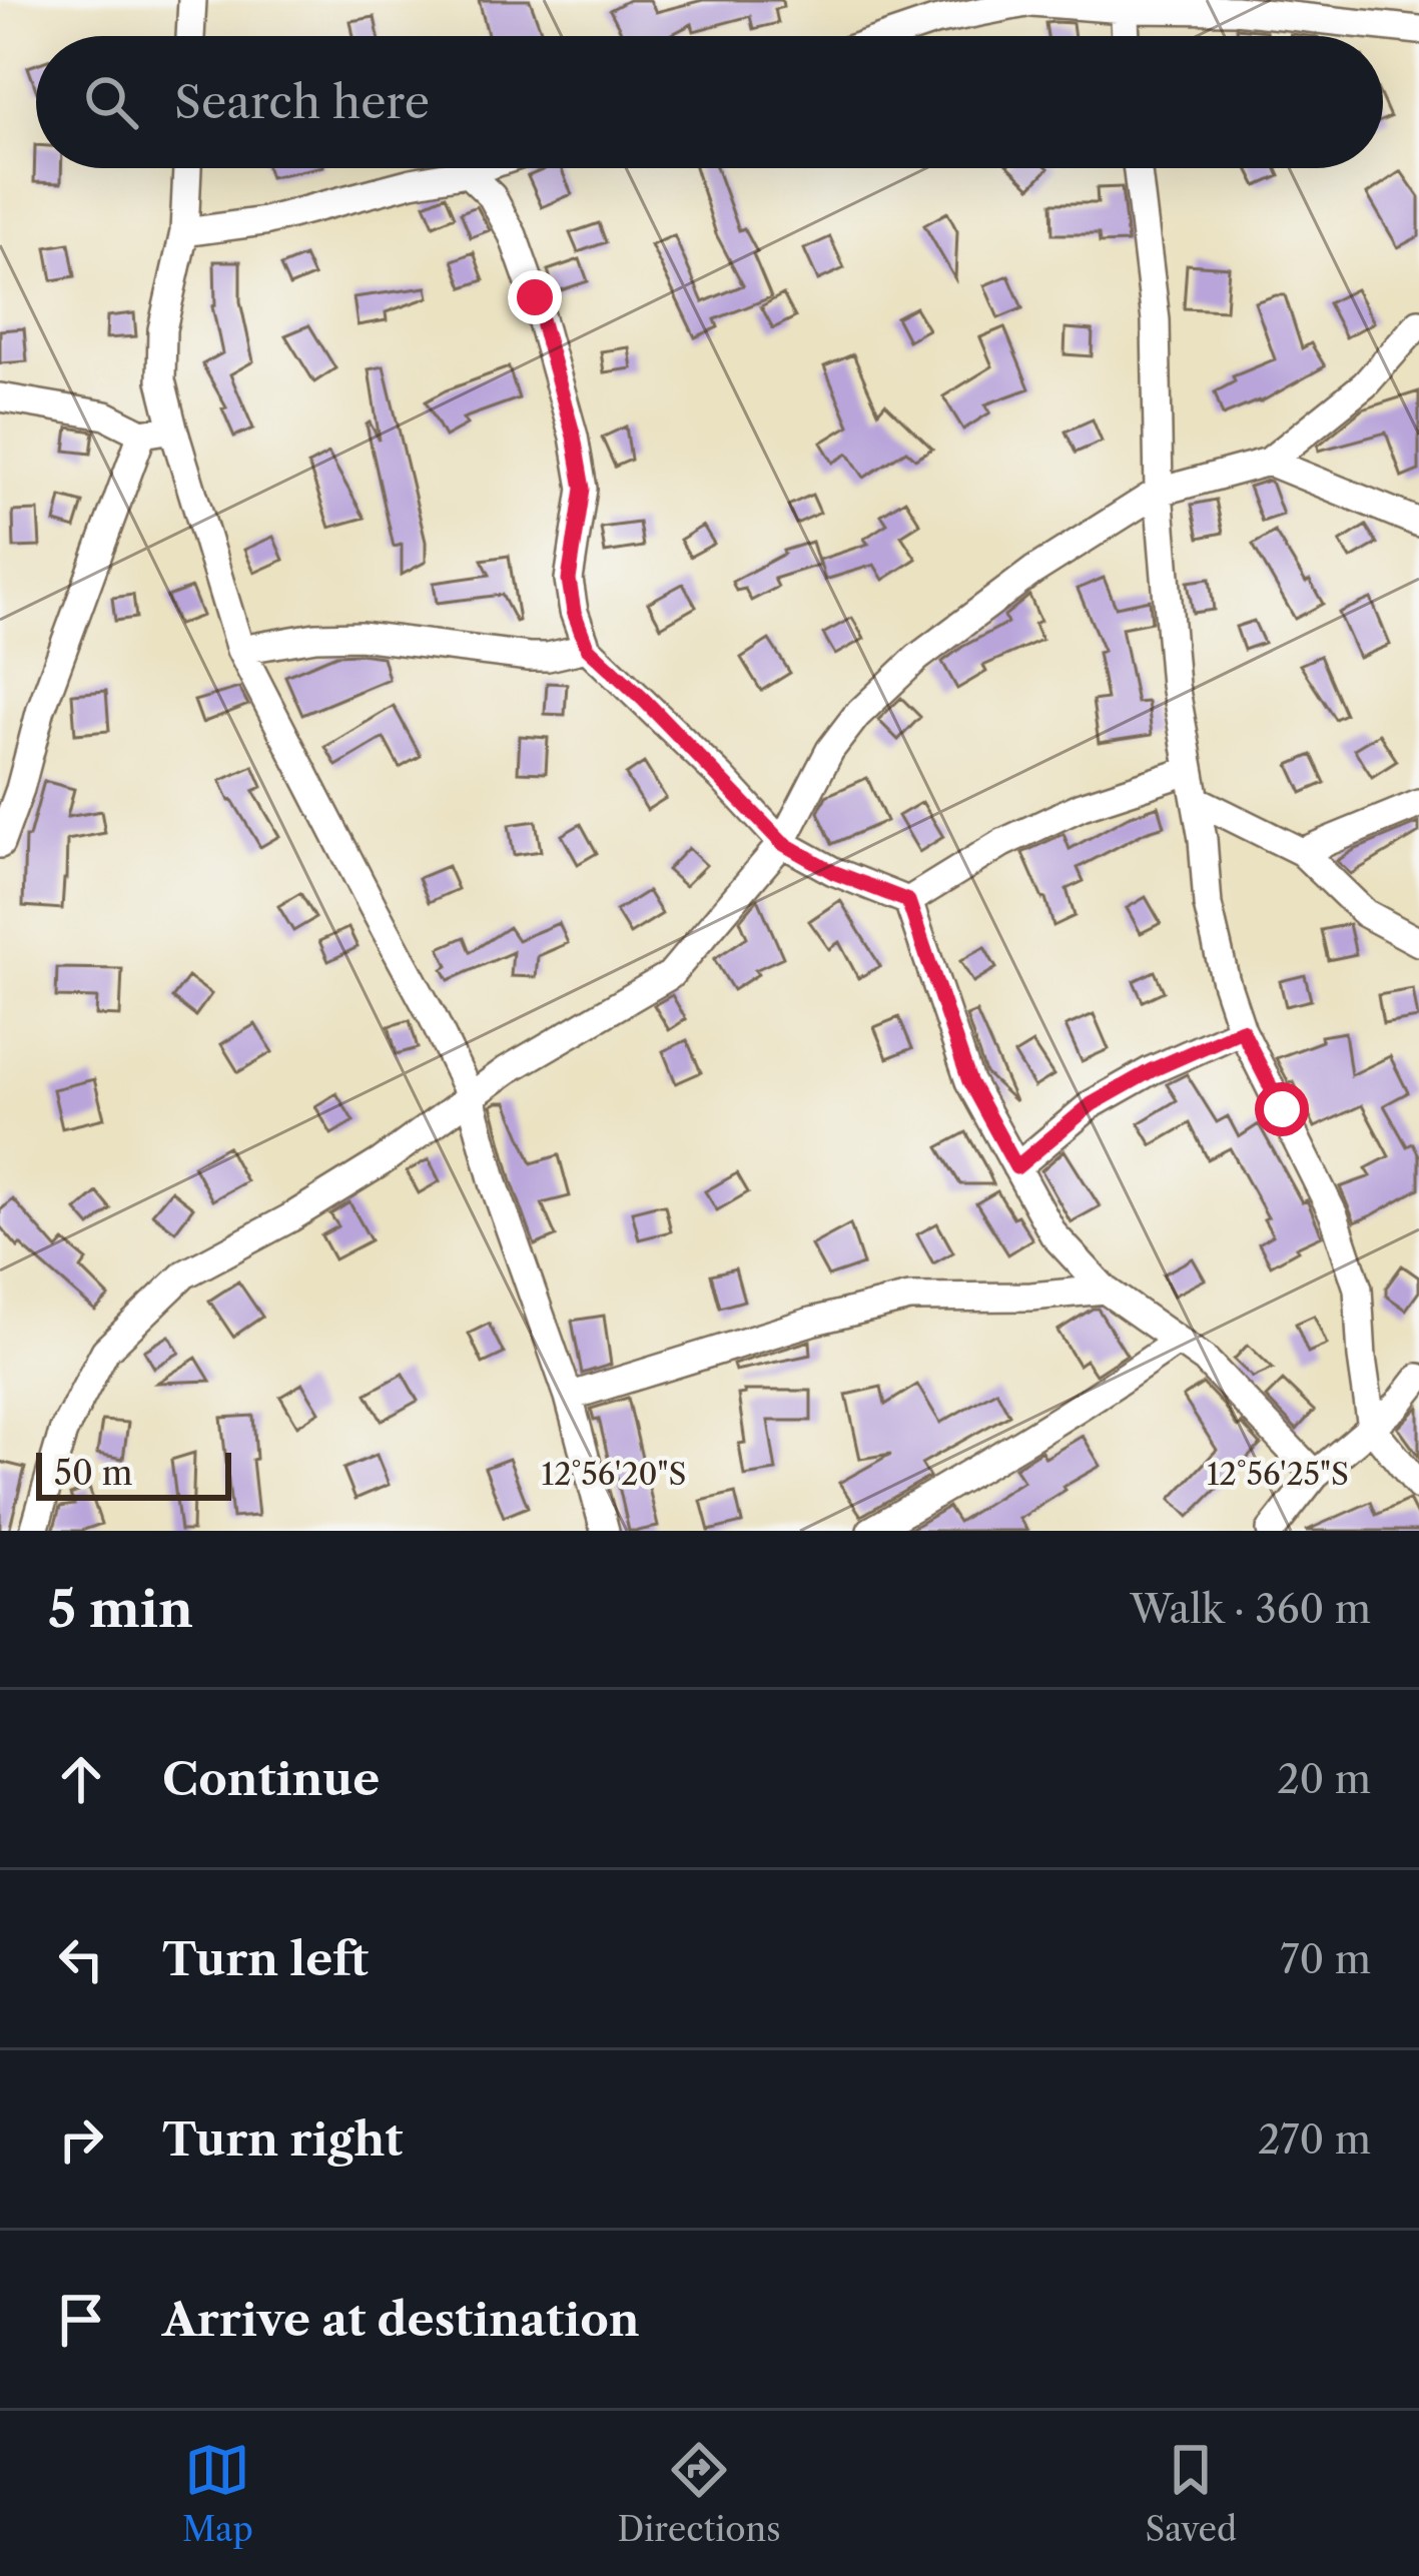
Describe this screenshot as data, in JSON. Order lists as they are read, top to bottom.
{
  "scale_bar": "50 m",
  "page": {
    "search": "Search here",
    "scale": "50 m",
    "heading": ["5 min", "Walk · 360 m"],
    "list": [
      ["Continue", "20 m"],
      ["Turn left", "70 m"],
      ["Turn right", "270 m"],
      "Arrive at destination"
    ],
    "nav": ["Map", "Directions", "Saved"]
  },
  "coordinates": ["12°56'20\"S", "12°56'25\"S"]
}
